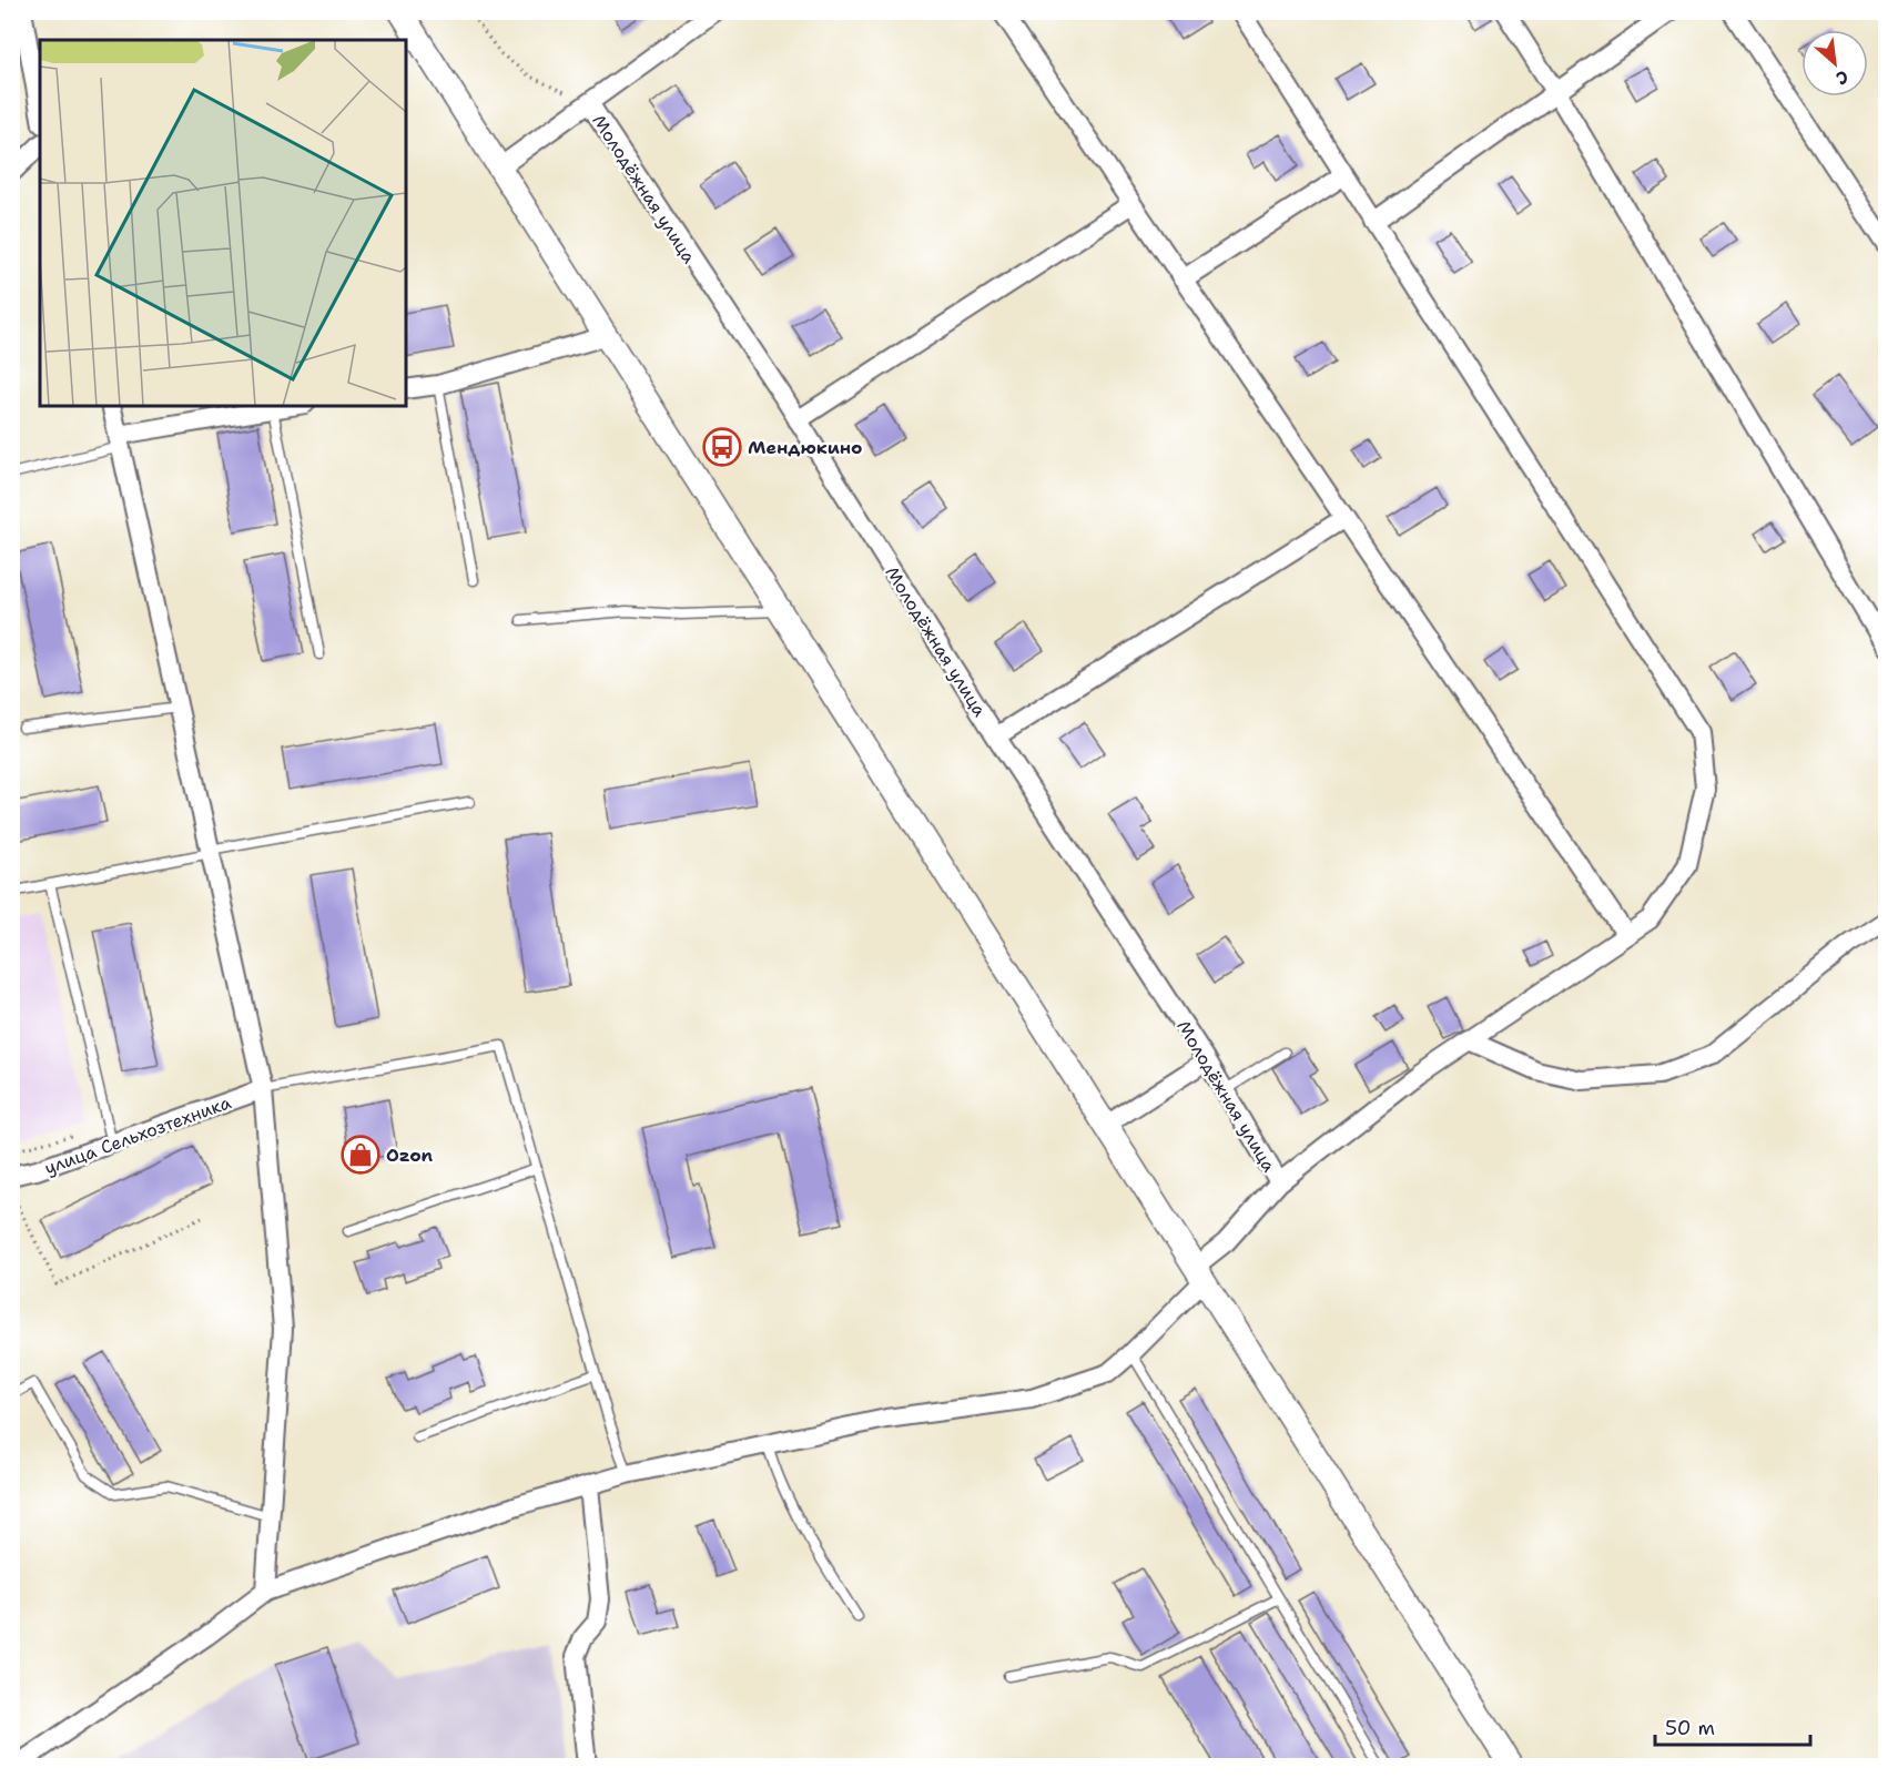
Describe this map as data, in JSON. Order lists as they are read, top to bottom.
{
  "streets": {
    "street": ["Молодёжная улица", "улица Сельхозтехника"]
  },
  "places": {
    "bus stop": ["Мендюкино"],
    "shop": ["Ozon"]
  },
  "scale_bar": "50 m",
  "north": "bottom right"
}
